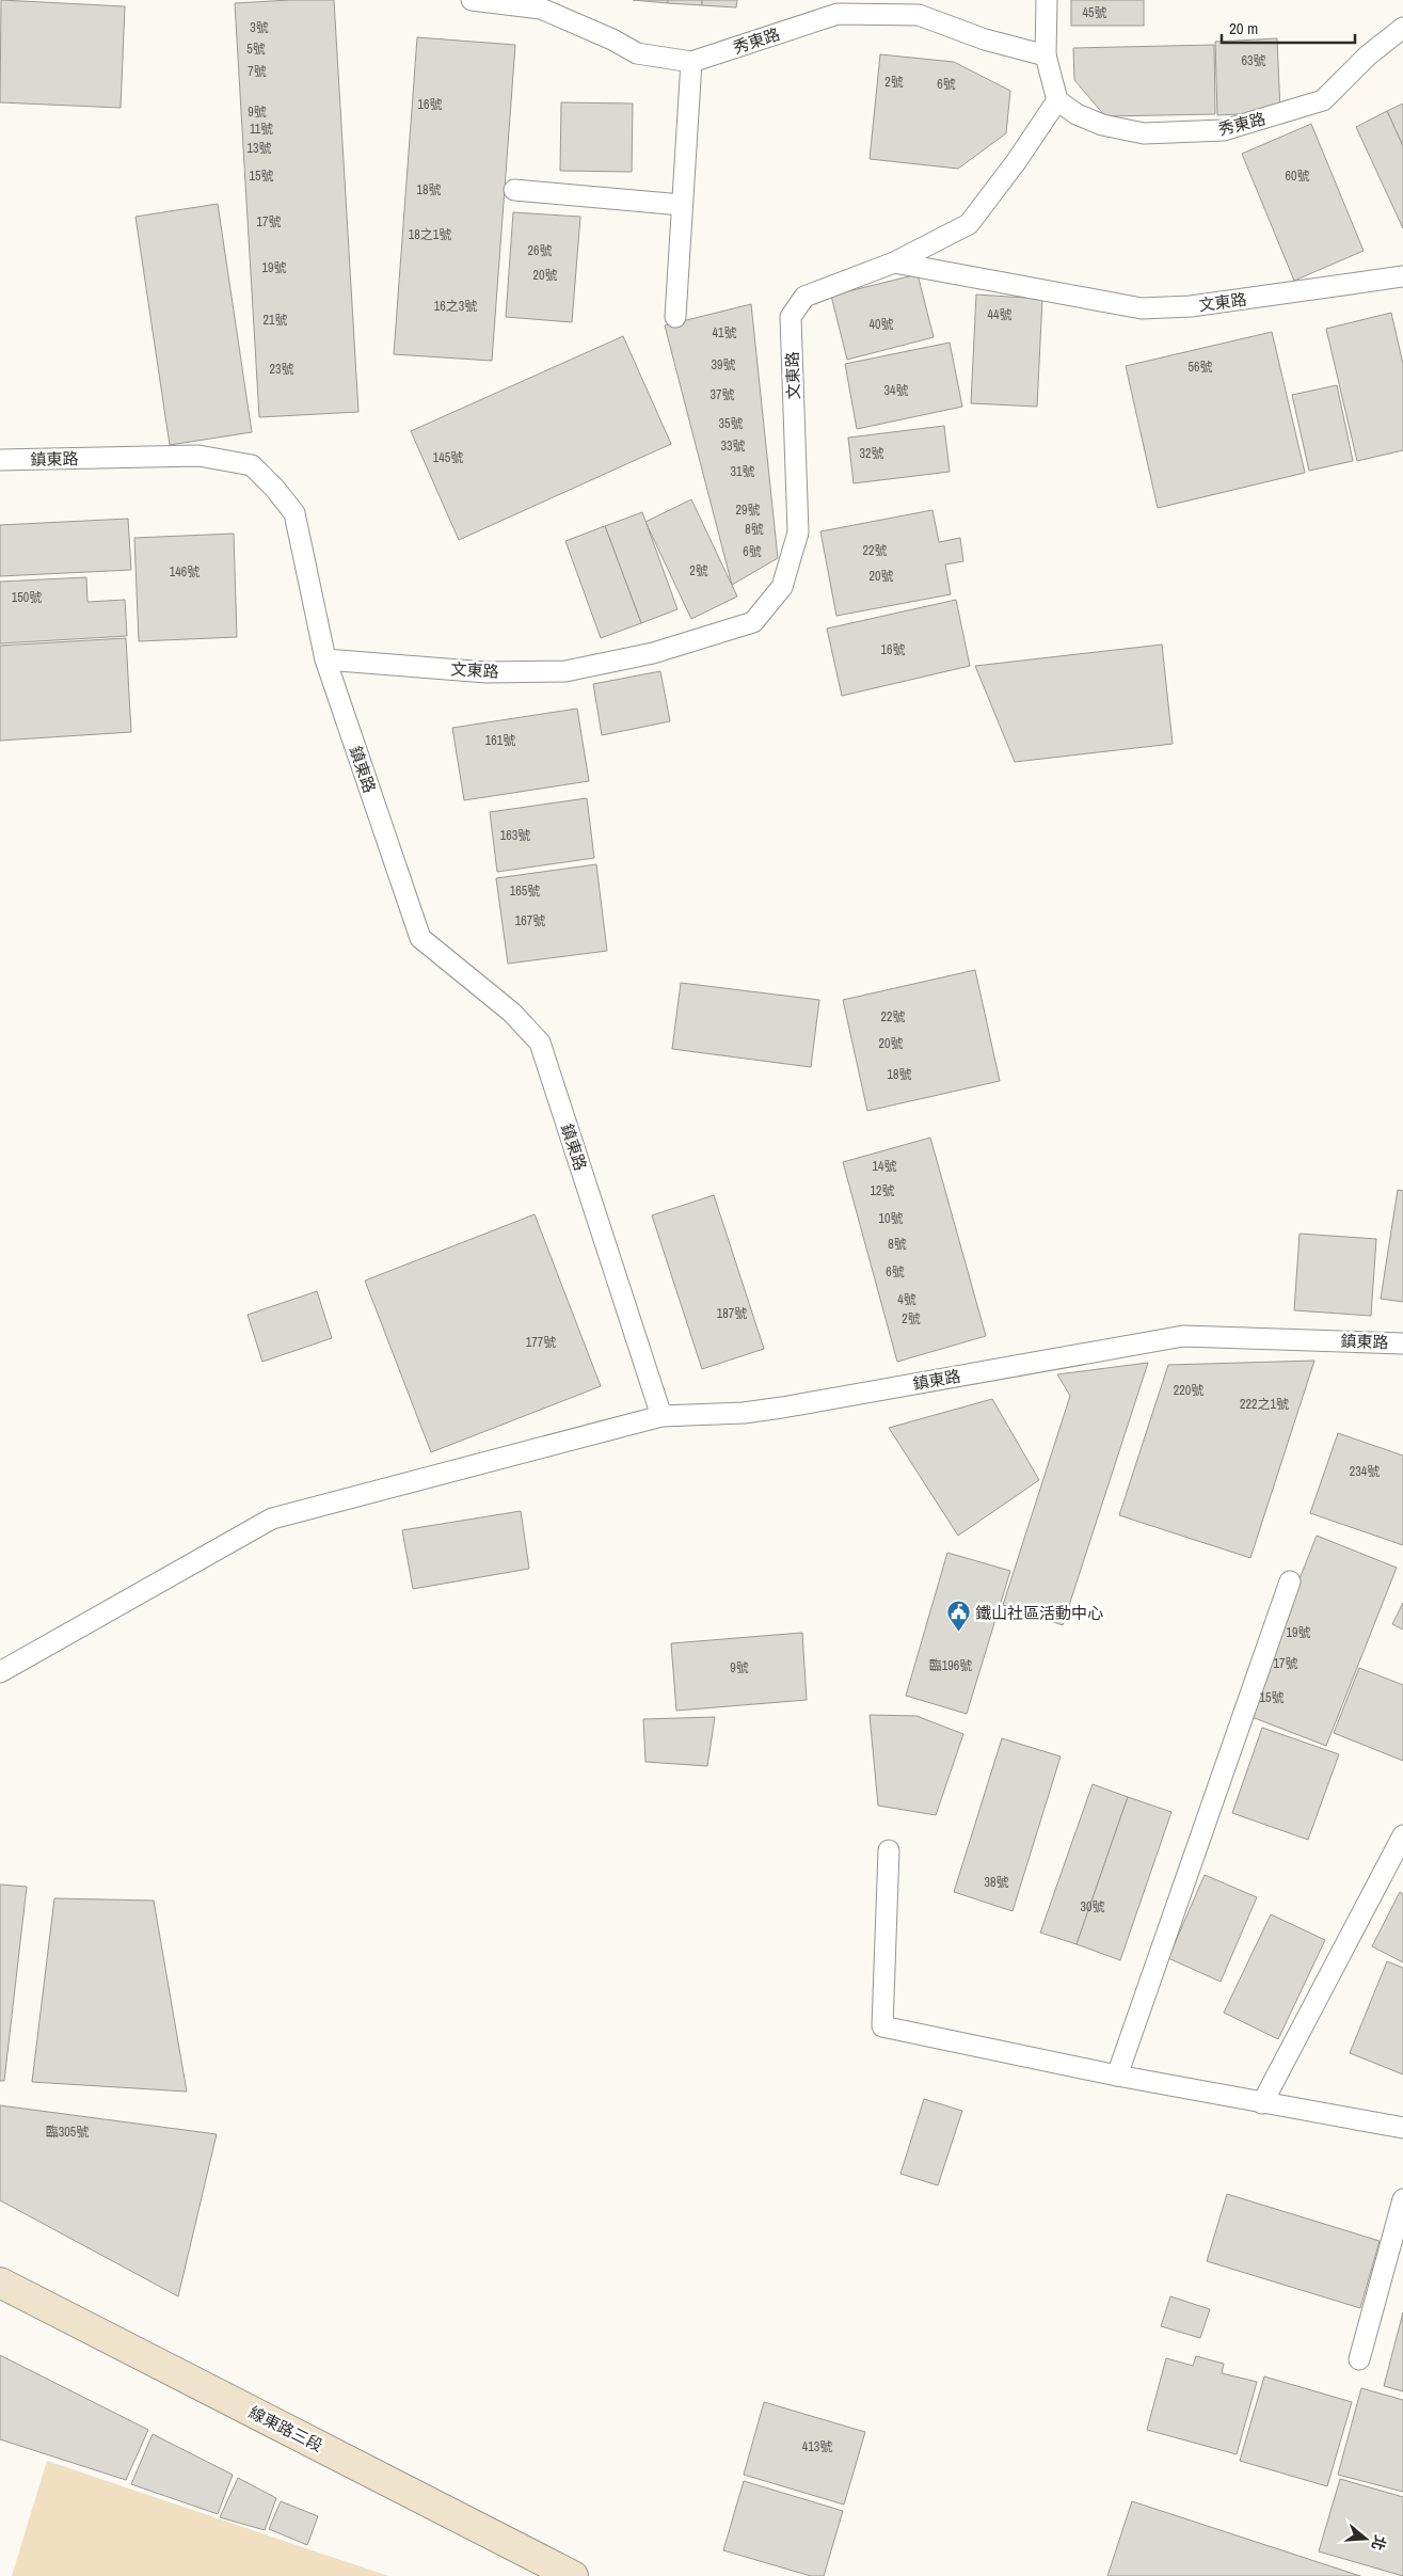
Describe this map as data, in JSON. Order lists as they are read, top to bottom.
{
  "streets": {
    "main road": ["線東路三段"],
    "lane": ["秀東路", "文東路", "鎮東路"]
  },
  "crossings": [
    ["文東路", "鎮東路"]
  ],
  "places": {
    "public building": ["鐵山社區活動中心"]
  },
  "house_numbers": [
    "45號",
    "3號",
    "5號",
    "63號",
    "7號",
    "2號",
    "6號",
    "16號",
    "9號",
    "11號",
    "13號",
    "15號",
    "60號",
    "18號",
    "17號",
    "18之1號",
    "26號",
    "19號",
    "20號",
    "16之3號",
    "44號",
    "21號",
    "40號",
    "41號",
    "39號",
    "56號",
    "23號",
    "34號",
    "37號",
    "35號",
    "33號",
    "32號",
    "145號",
    "31號",
    "29號",
    "8號",
    "22號",
    "6號",
    "2號",
    "146號",
    "20號",
    "150號",
    "16號",
    "161號",
    "163號",
    "165號",
    "167號",
    "22號",
    "20號",
    "18號",
    "14號",
    "12號",
    "10號",
    "8號",
    "6號",
    "4號",
    "187號",
    "2號",
    "177號",
    "220號",
    "222之1號",
    "234號",
    "19號",
    "17號",
    "臨196號",
    "9號",
    "15號",
    "38號",
    "30號",
    "臨305號",
    "413號"
  ],
  "scale_bar": "20 m",
  "north": "right"
}
